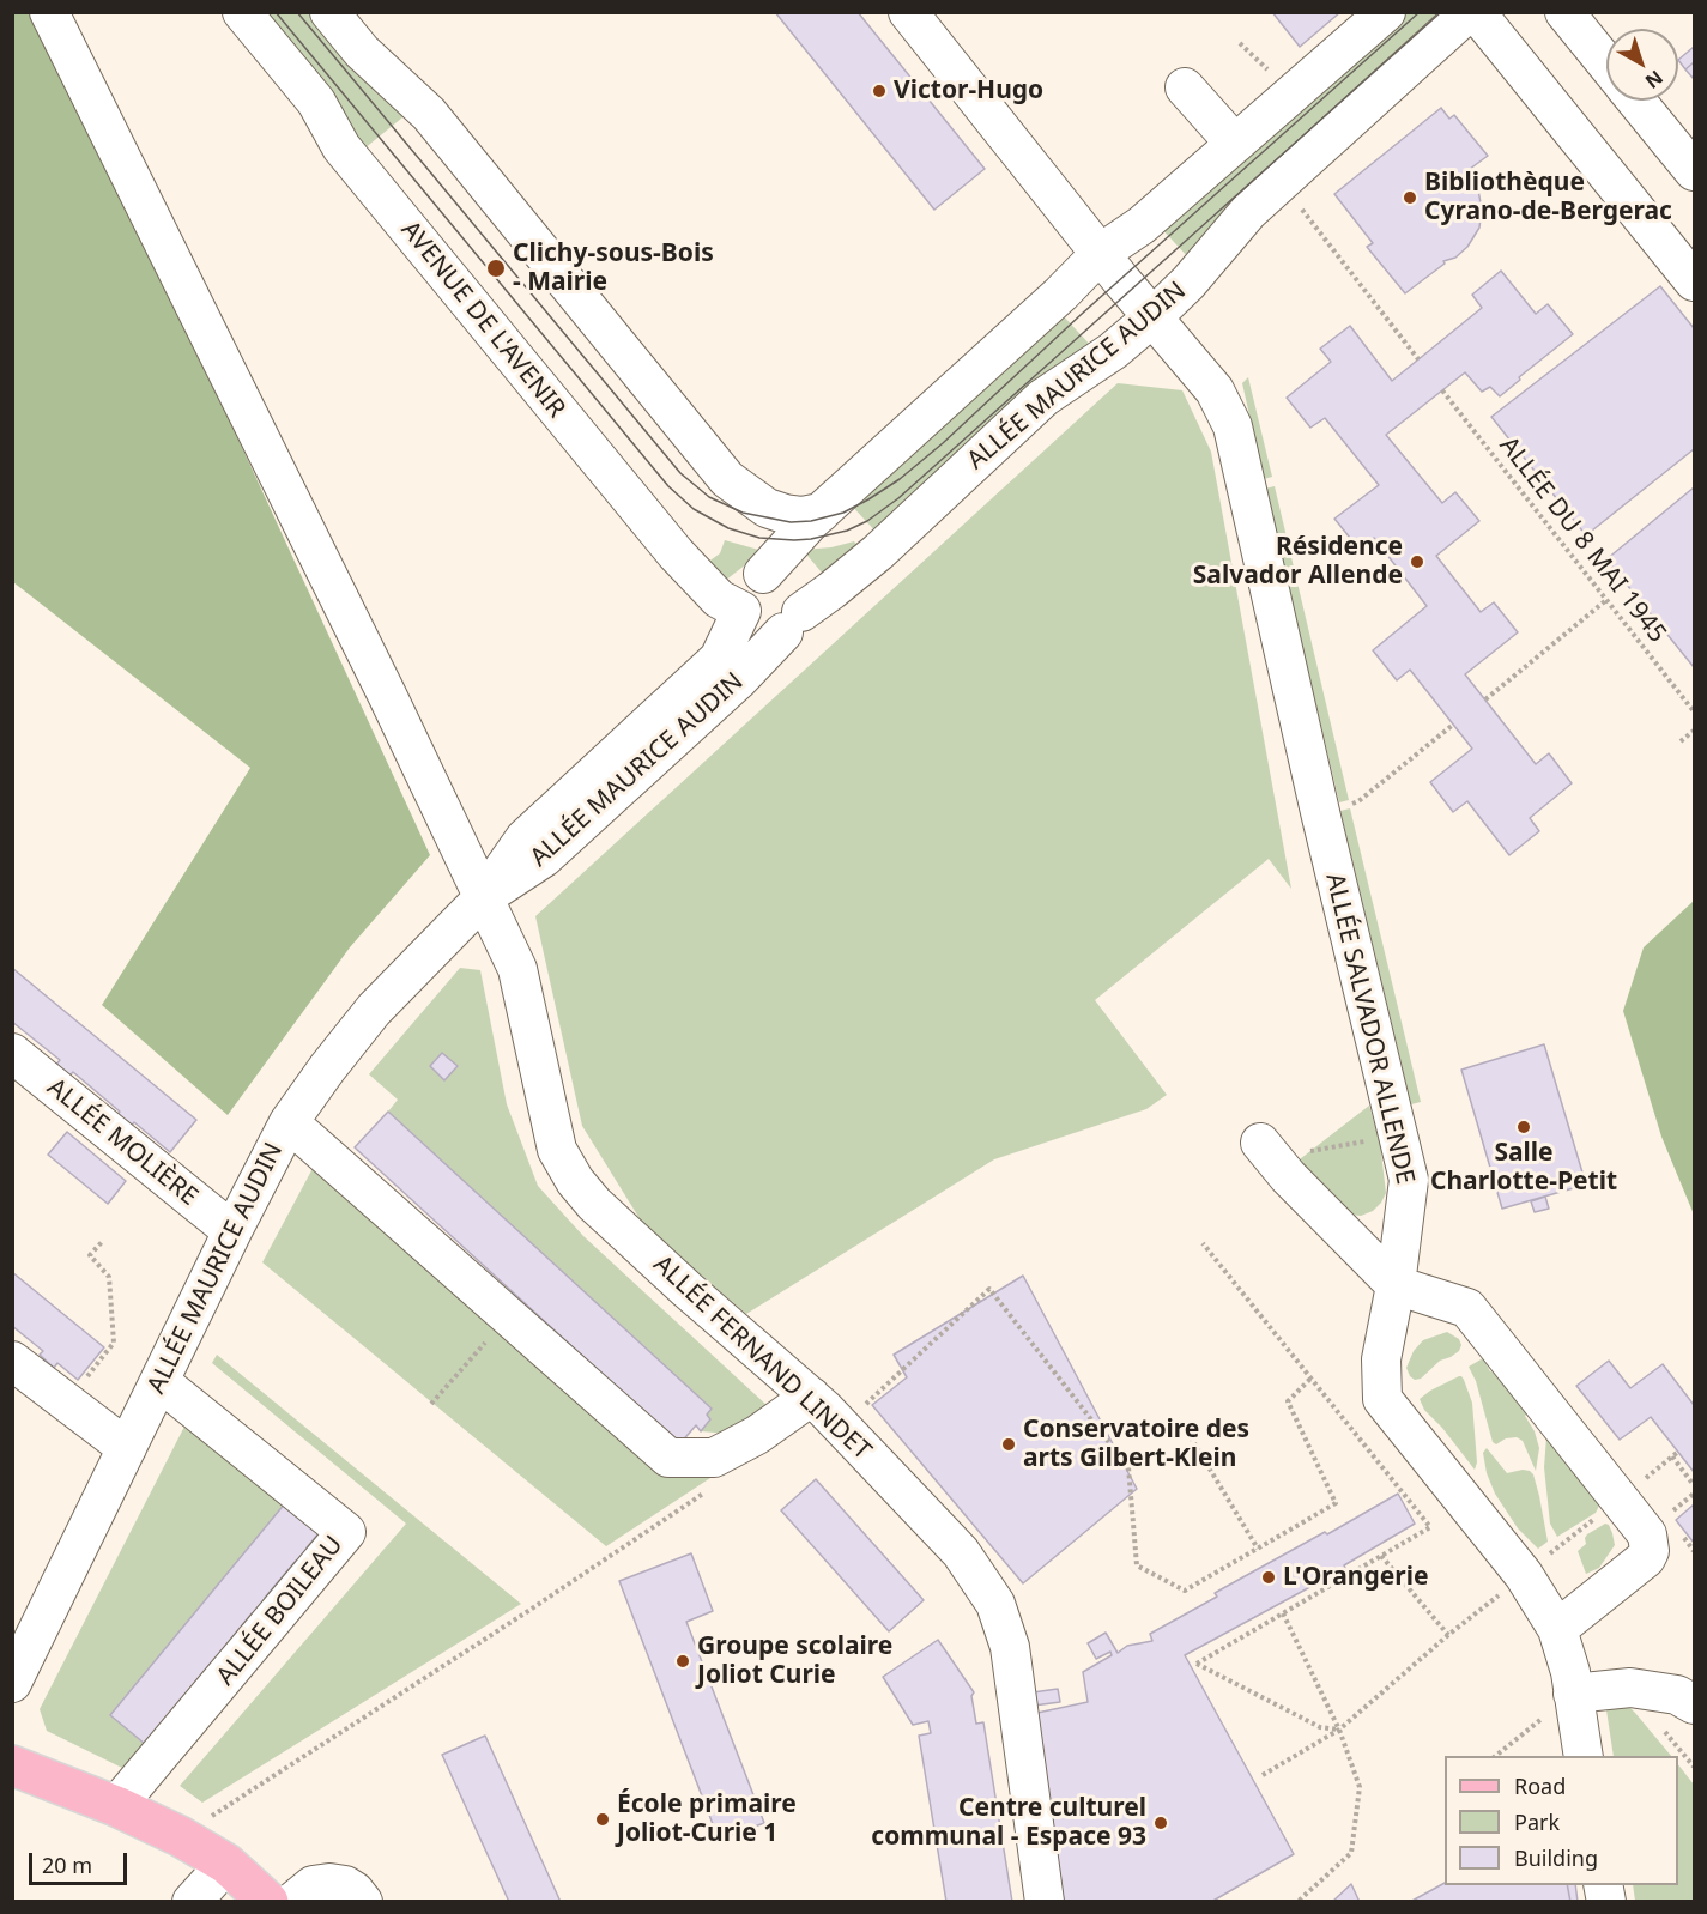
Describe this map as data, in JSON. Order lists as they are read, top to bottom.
{
  "streets": {
    "street": [
      "AVENUE DE L'AVENIR",
      "ALLÉE MAURICE AUDIN",
      "ALLÉE SALVADOR ALLENDE",
      "ALLÉE MOLIÈRE",
      "ALLÉE FERNAND LINDET",
      "ALLÉE BOILEAU"
    ],
    "path": ["ALLÉE DU 8 MAI 1945"]
  },
  "crossings": [
    ["AVENUE DE L'AVENIR", "ALLÉE MAURICE AUDIN"],
    ["ALLÉE MAURICE AUDIN", "ALLÉE SALVADOR ALLENDE"],
    ["ALLÉE MAURICE AUDIN", "ALLÉE MOLIÈRE"],
    ["ALLÉE MAURICE AUDIN", "ALLÉE FERNAND LINDET"],
    ["ALLÉE MAURICE AUDIN", "ALLÉE BOILEAU"]
  ],
  "places": [
    "Victor-Hugo",
    "Bibliothèque Cyrano-de-Bergerac",
    "Clichy-sous-Bois - Mairie",
    "Résidence Salvador Allende",
    "Salle Charlotte-Petit",
    "Conservatoire des arts Gilbert-Klein",
    "L'Orangerie",
    "Groupe scolaire Joliot Curie",
    "École primaire Joliot-Curie 1",
    "Centre culturel communal - Espace 93"
  ],
  "legend": ["Road", "Park", "Building"],
  "scale_bar": "20 m",
  "north": "bottom right"
}
